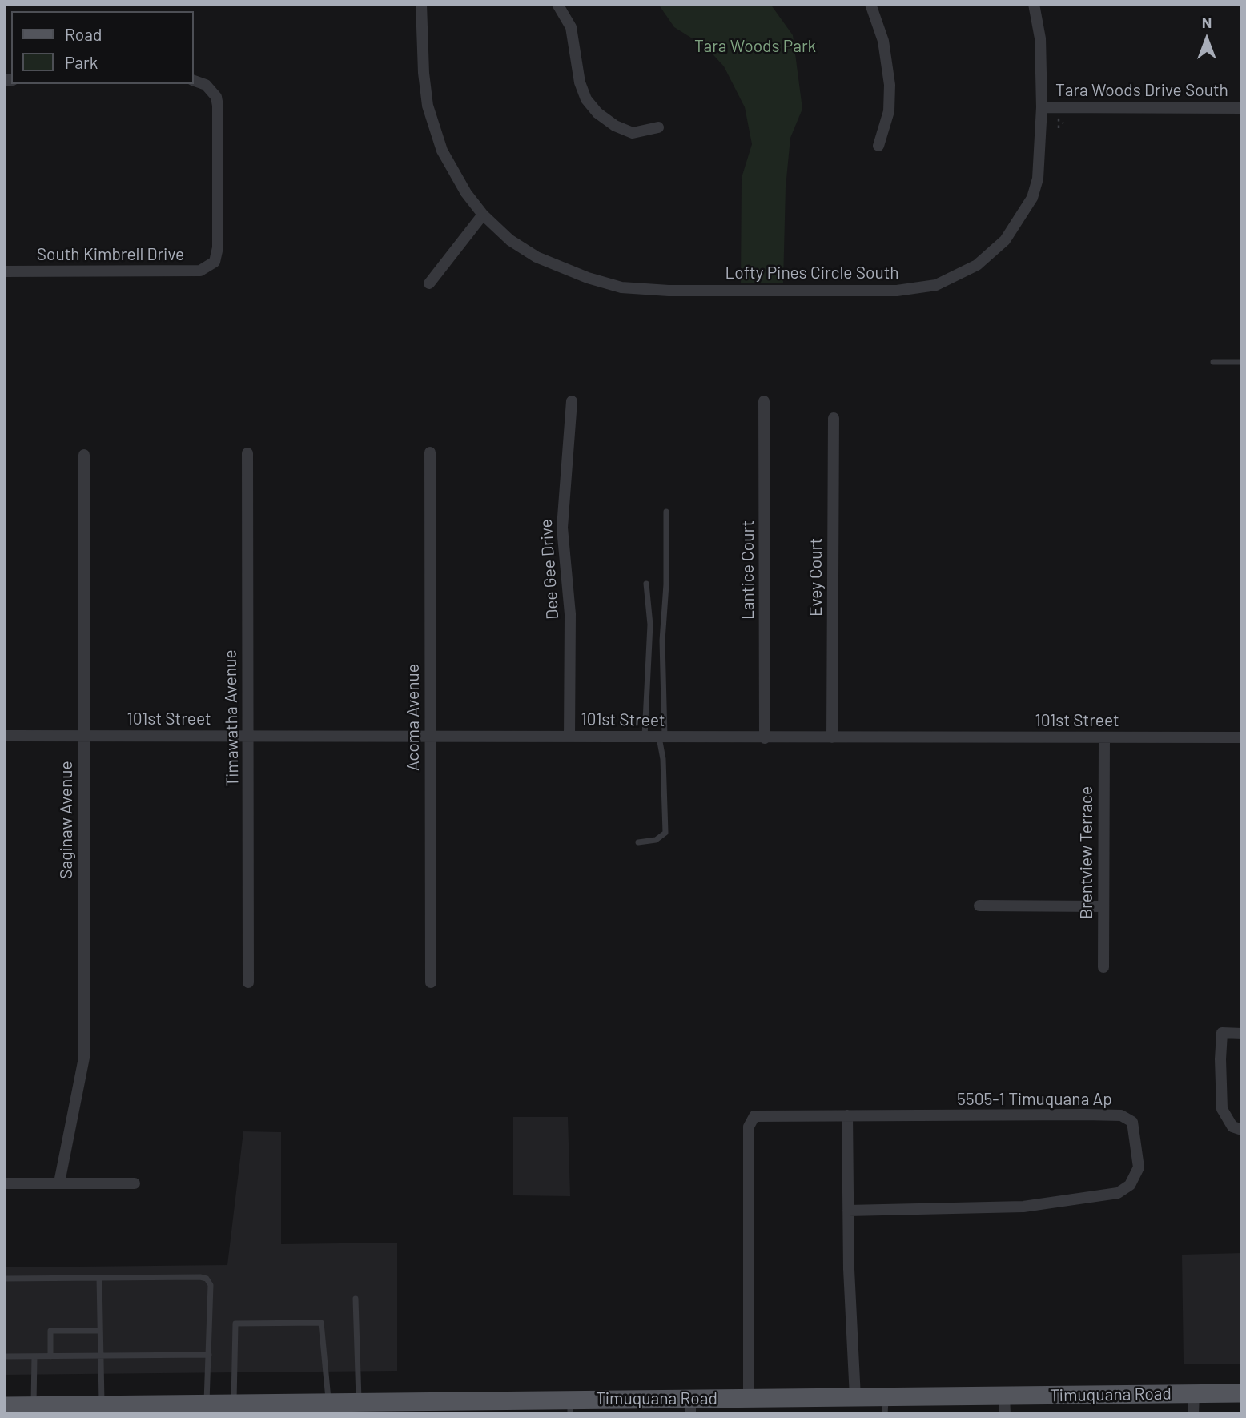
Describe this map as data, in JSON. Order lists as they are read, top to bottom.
{
  "streets": {
    "main road": ["Timuquana Road"],
    "street": [
      "Tara Woods Drive South",
      "South Kimbrell Drive",
      "Lofty Pines Circle South",
      "Dee Gee Drive",
      "Lantice Court",
      "Evey Court",
      "Acoma Avenue",
      "Timawatha Avenue",
      "101st Street",
      "Saginaw Avenue",
      "Brentview Terrace",
      "5505-1 Timuquana Ap"
    ]
  },
  "crossings": [
    ["Tara Woods Drive South", "Lofty Pines Circle South"],
    ["Dee Gee Drive", "101st Street"],
    ["Lantice Court", "101st Street"],
    ["Evey Court", "101st Street"],
    ["Acoma Avenue", "101st Street"],
    ["Timawatha Avenue", "101st Street"],
    ["101st Street", "Saginaw Avenue"],
    ["101st Street", "Brentview Terrace"]
  ],
  "parks": ["Tara Woods Park"],
  "legend": ["Road", "Park"],
  "north": "top"
}
